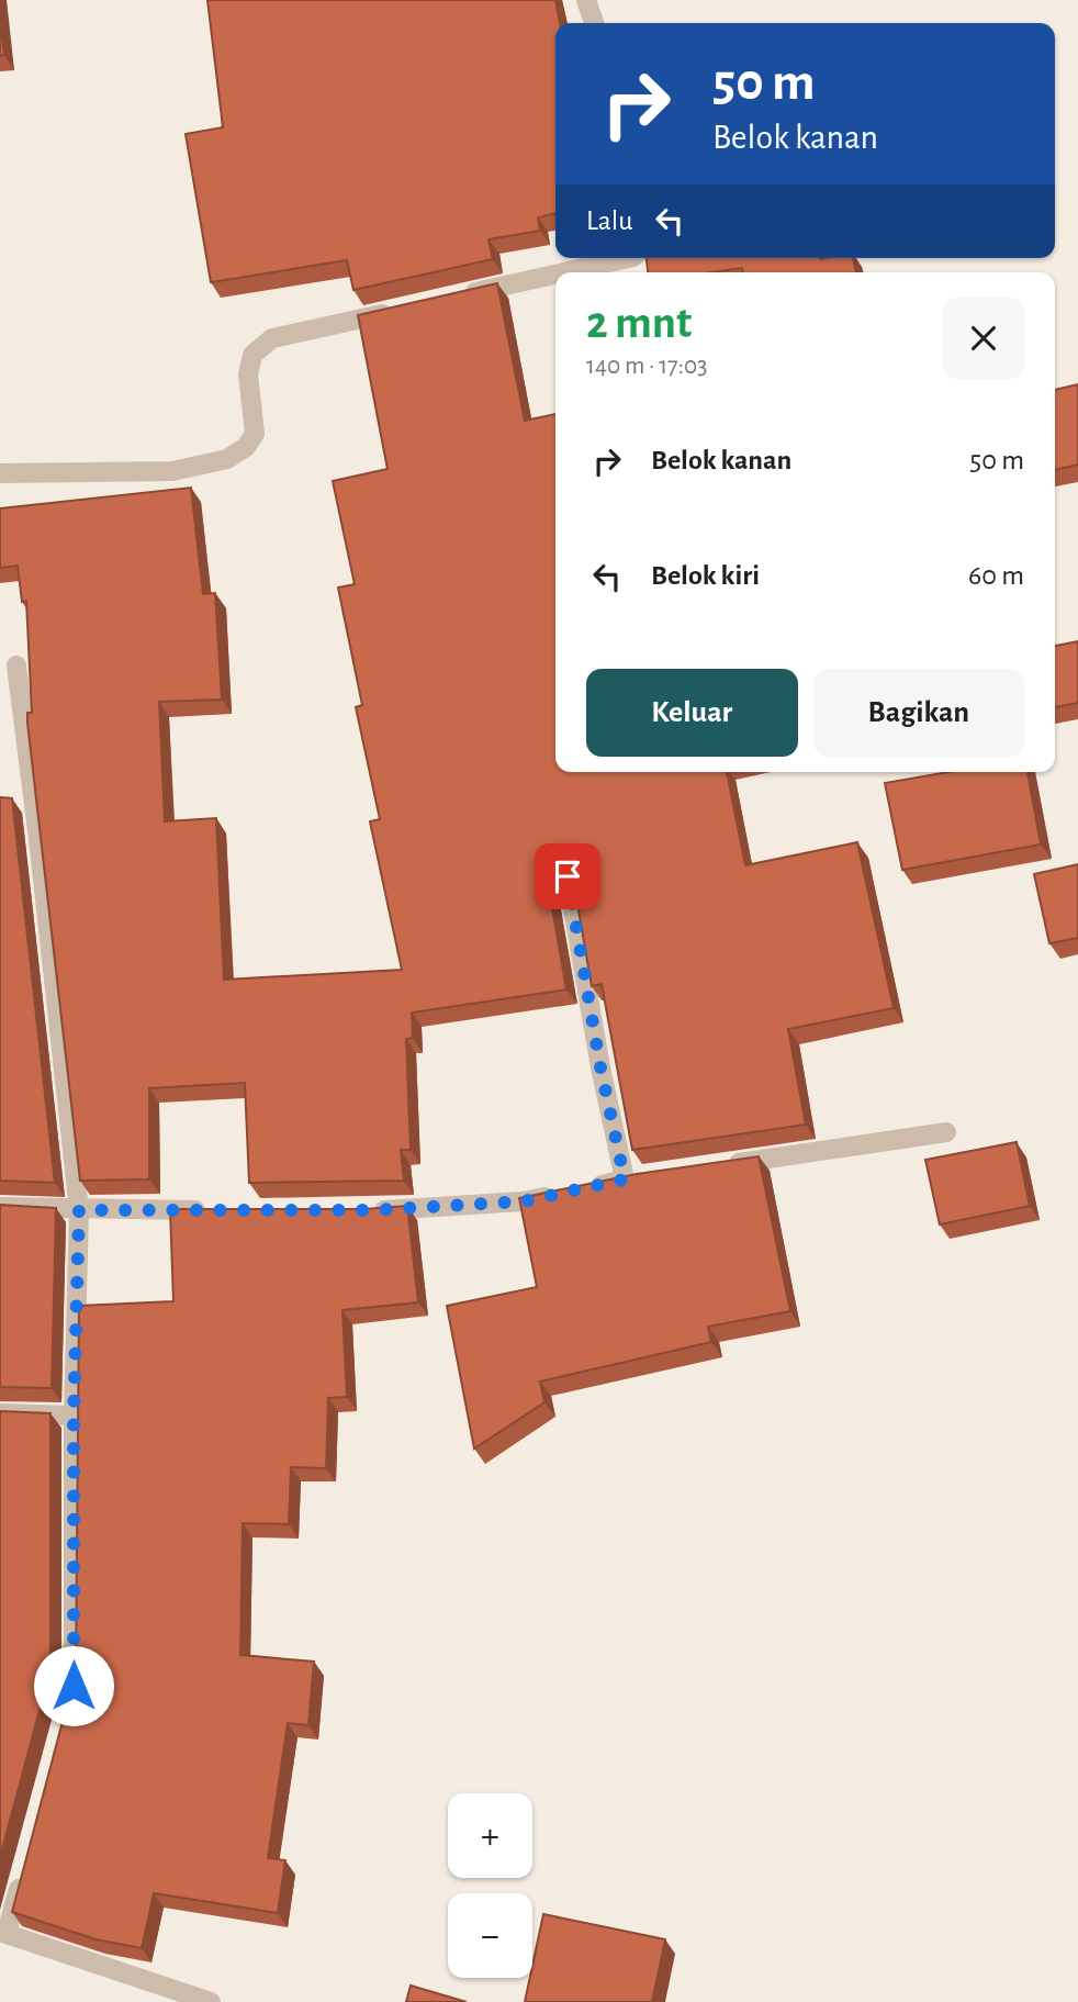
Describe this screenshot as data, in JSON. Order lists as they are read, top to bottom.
{
  "page": {
    "turn": ["50 m", "Belok kanan"],
    "then": "Lalu",
    "heading": ["2 mnt", "140 m · 17:03"],
    "list": [
      {
        "name": "Belok kanan",
        "value": "50 m"
      },
      {
        "name": "Belok kiri",
        "value": "60 m"
      }
    ],
    "buttons": ["Keluar", "Bagikan"],
    "map_buttons": ["+", "−"]
  }
}
